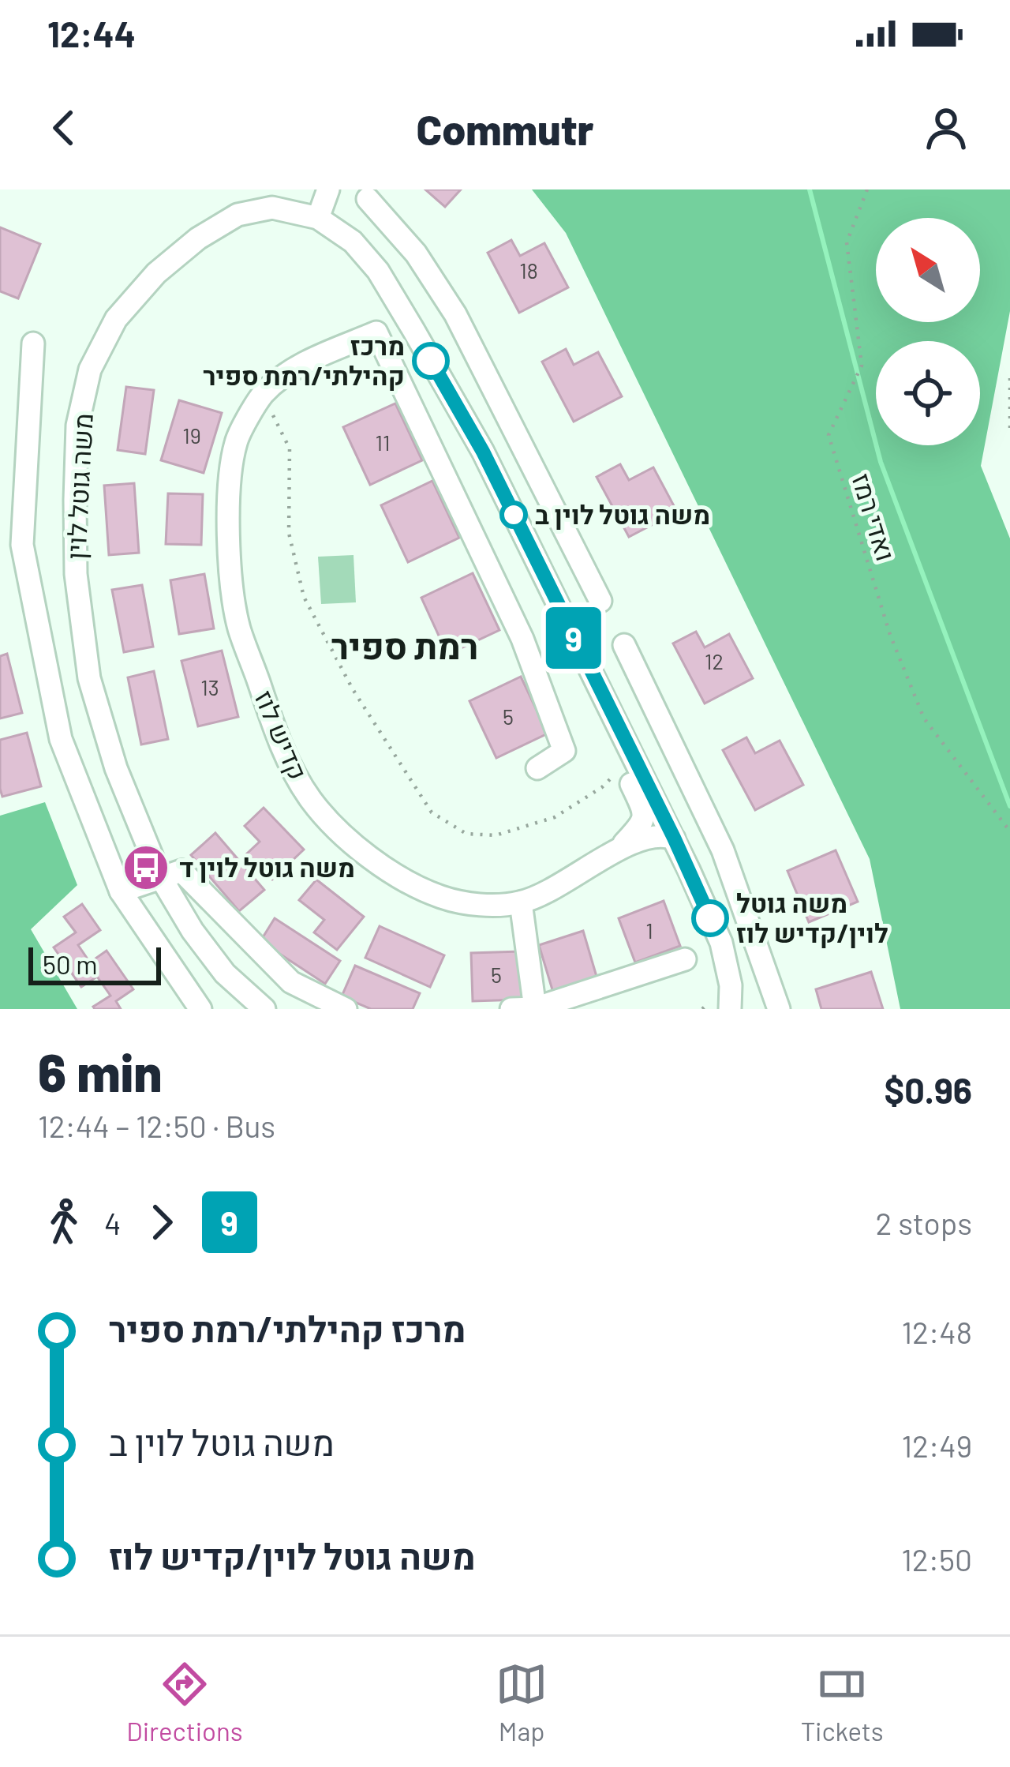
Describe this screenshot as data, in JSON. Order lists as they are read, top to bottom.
{
  "streets": {
    "street": ["משה גוטל לוין", "קדיש לוז"],
    "path": ["ואדי רמז"]
  },
  "crossings": [
    ["משה גוטל לוין", "קדיש לוז"]
  ],
  "districts": ["רמת ספיר"],
  "places": {
    "other": ["מרכז קהילתי/רמת ספיר", "משה גוטל לוין ב", "משה גוטל לוין/קדיש לוז"],
    "bus stop": ["משה גוטל לוין ד"]
  },
  "lines": ["bus line 9"],
  "house_numbers": [
    "18",
    "19",
    "11",
    "12",
    "13",
    "5",
    "1",
    "5"
  ],
  "scale_bar": "50 m",
  "north": "top left",
  "page": {
    "status": "12:44",
    "header": "Commutr",
    "on_map": "9",
    "scale": "50 m",
    "heading": ["6 min", "12:44 – 12:50 · Bus", "$0.96"],
    "legs": ["4", "9", "2 stops"],
    "list": [
      {
        "name": "מרכז קהילתי/רמת ספיר",
        "value": "12:48"
      },
      {
        "name": "משה גוטל לוין ב",
        "value": "12:49"
      },
      {
        "name": "משה גוטל לוין/קדיש לוז",
        "value": "12:50"
      }
    ],
    "tabs": ["Directions", "Map", "Tickets"]
  }
}
